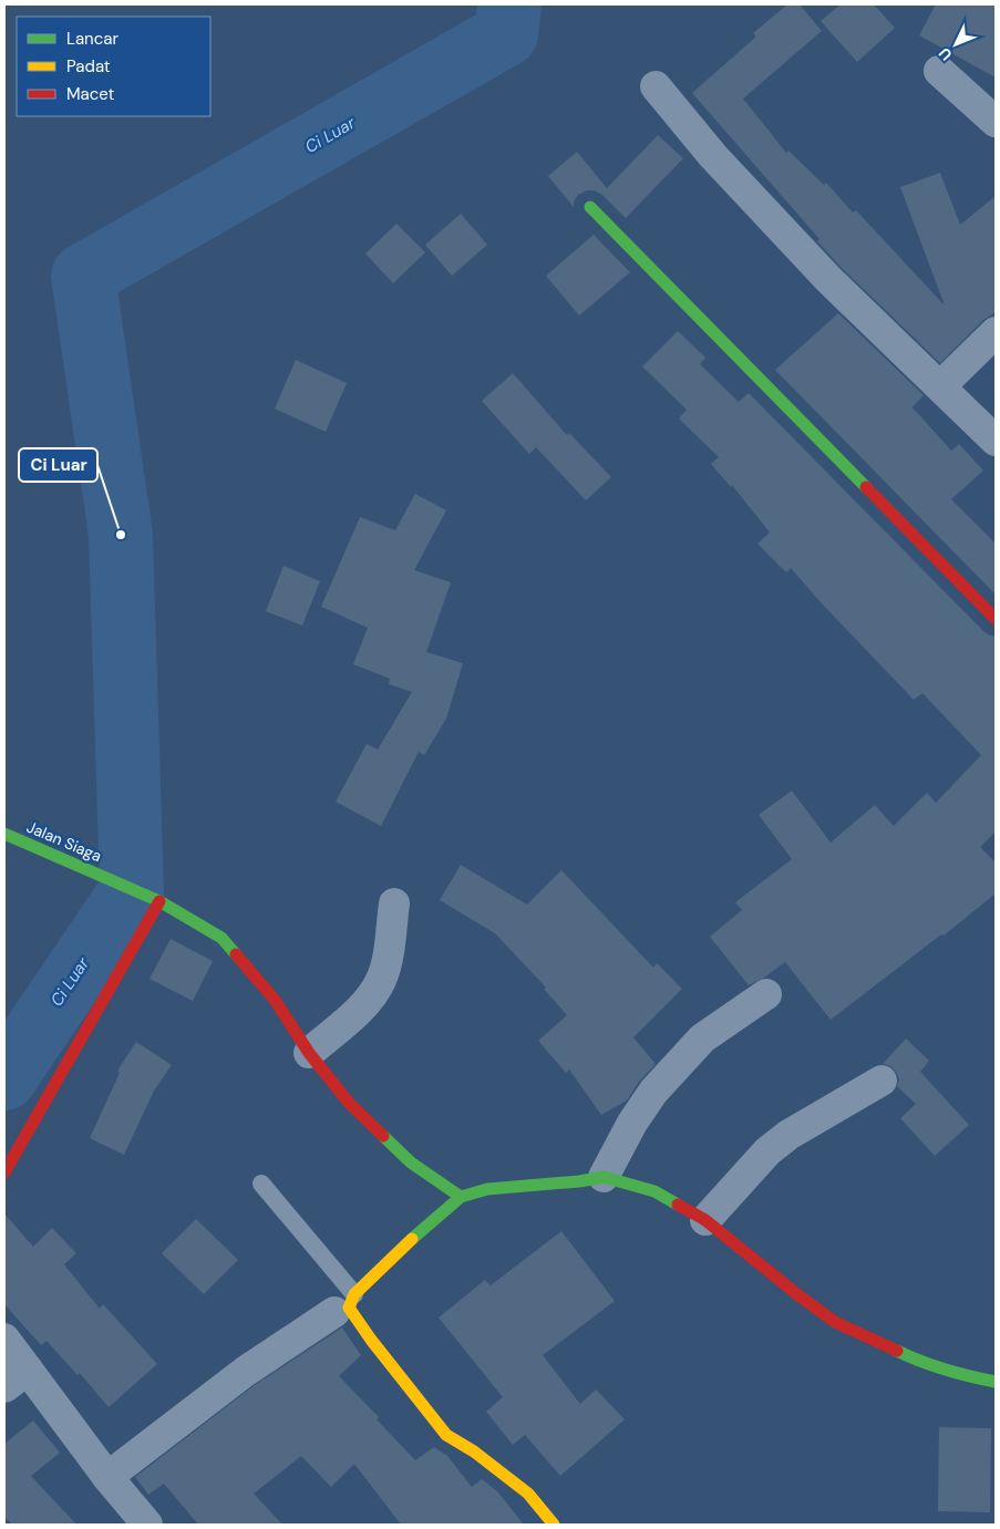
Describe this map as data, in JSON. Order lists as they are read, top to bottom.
{
  "streets": {
    "street": ["Jalan Siaga"]
  },
  "water": ["Ci Luar"],
  "places": ["Ci Luar"],
  "legend": ["Lancar", "Padat", "Macet"],
  "north": "bottom left"
}
